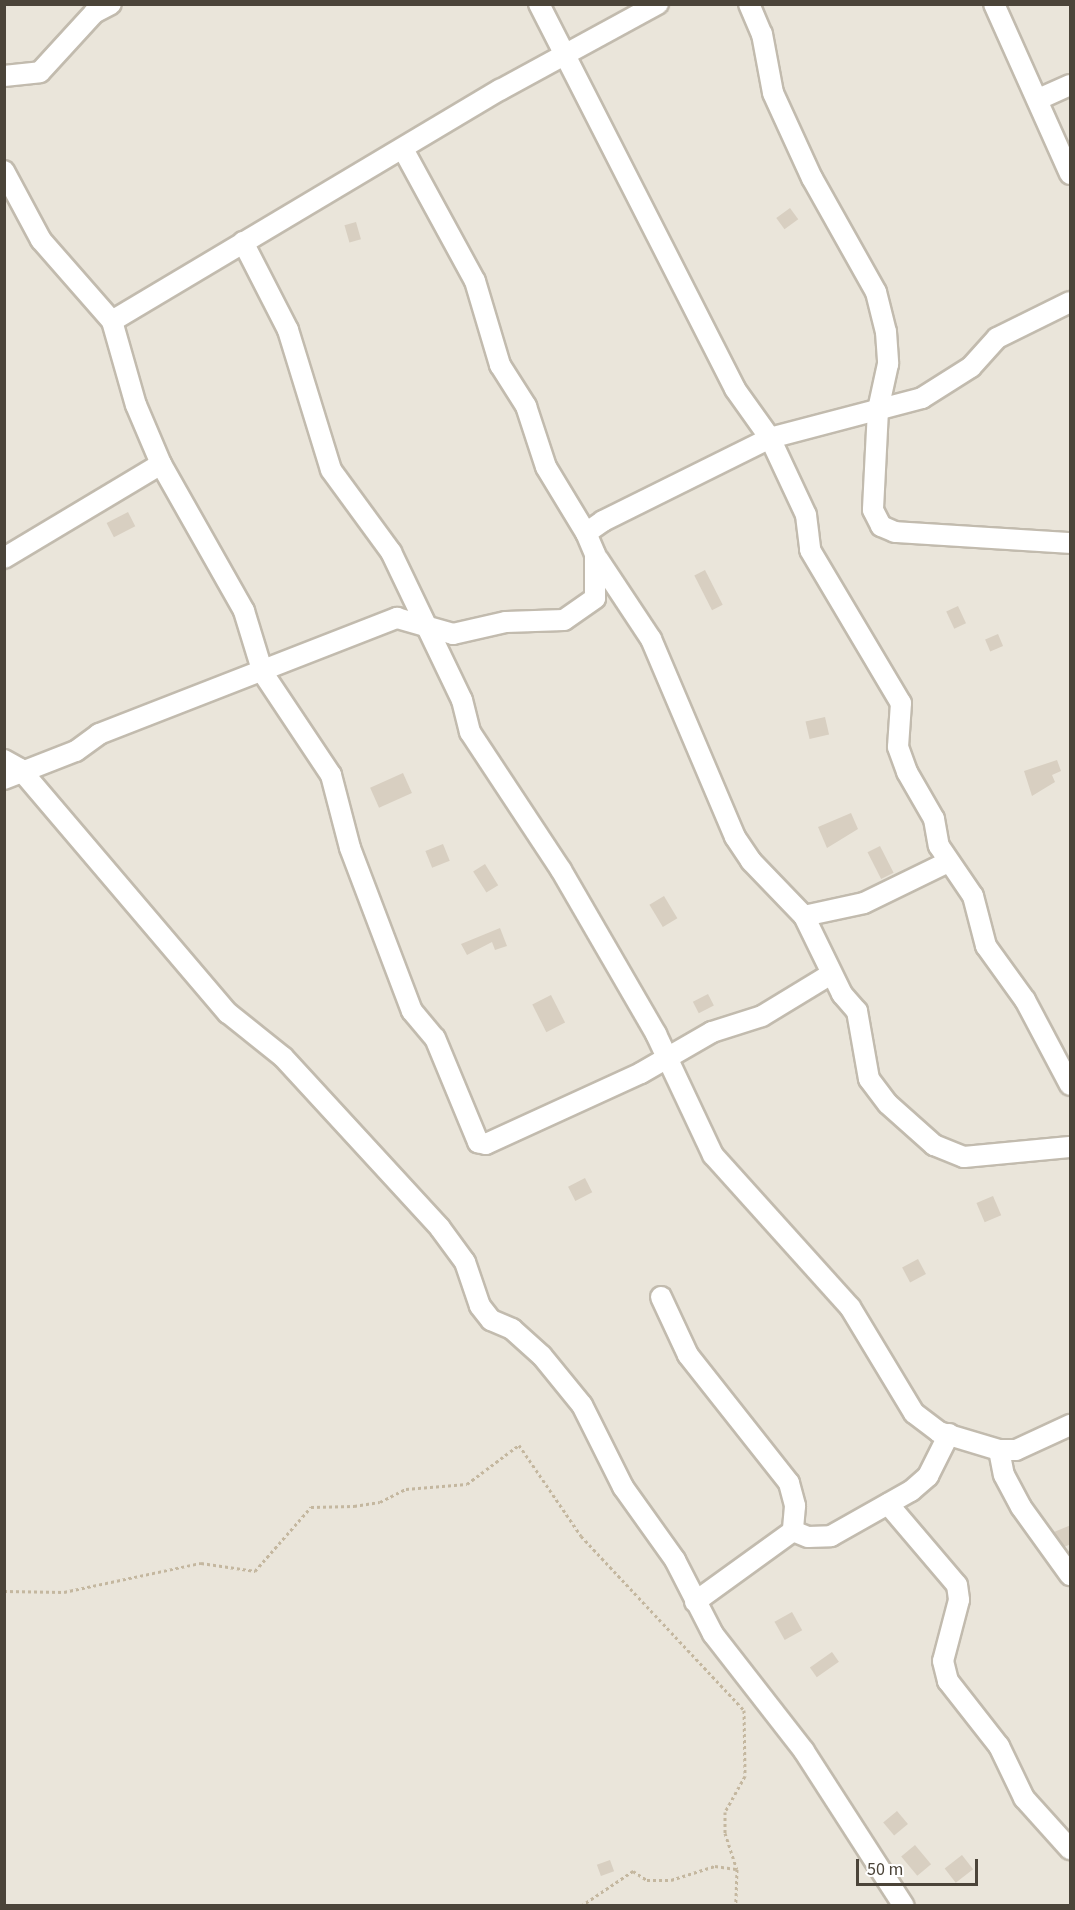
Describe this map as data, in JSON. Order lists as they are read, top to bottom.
{
  "scale_bar": "50 m"
}
